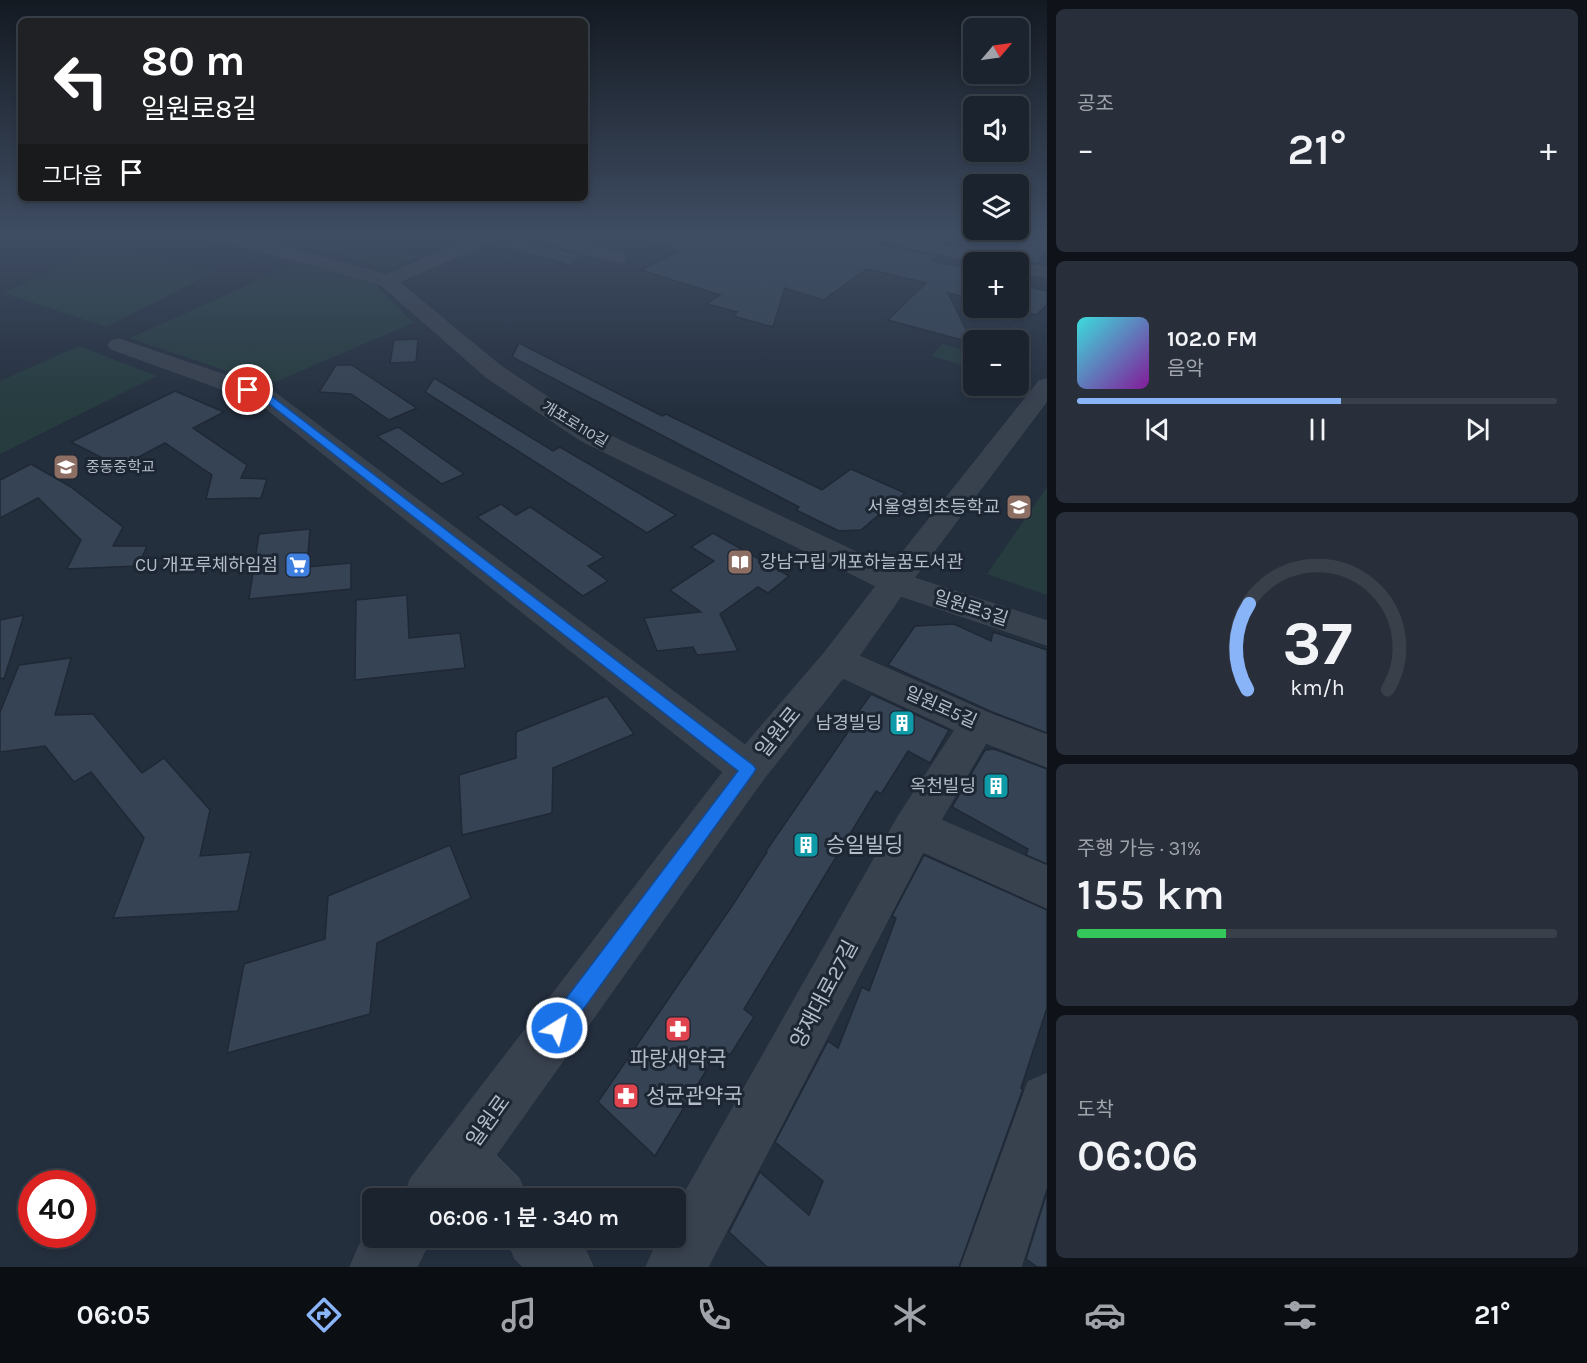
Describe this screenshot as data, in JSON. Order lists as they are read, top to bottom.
{
  "streets": {
    "street": [
      "개포로110길",
      "일원로3길",
      "일원로5길",
      "일원로",
      "양재대로27길"
    ]
  },
  "crossings": [
    ["개포로110길", "일원로3길"],
    ["개포로110길", "일원로"],
    ["일원로3길", "일원로"],
    ["일원로5길", "일원로"],
    ["일원로5길", "양재대로27길"]
  ],
  "places": {
    "school or university": ["중동중학교", "서울영희초등학교"],
    "library": ["강남구립 개포하늘꿈도서관"],
    "supermarket": ["CU 개포루체하임점"],
    "building": ["남경빌딩", "옥천빌딩", "승일빌딩"],
    "pharmacy": ["파랑새약국", "성균관약국"]
  },
  "north": "top right",
  "page": {
    "tile": [
      "공조",
      ["주행 가능 · 31%", "155 km"],
      ["도착", "06:06"]
    ],
    "map_buttons": ["+", "−"],
    "turn": ["80 m", "일원로8길"],
    "heat": ["−", "21°", "+"],
    "then": "그다음",
    "song": ["102.0 FM", "음악"],
    "limit": "40",
    "trip": "06:06 · 1 분 · 340 m",
    "tabs": ["06:05", "21°"],
    "gauge": ["37", "km/h"]
  }
}
